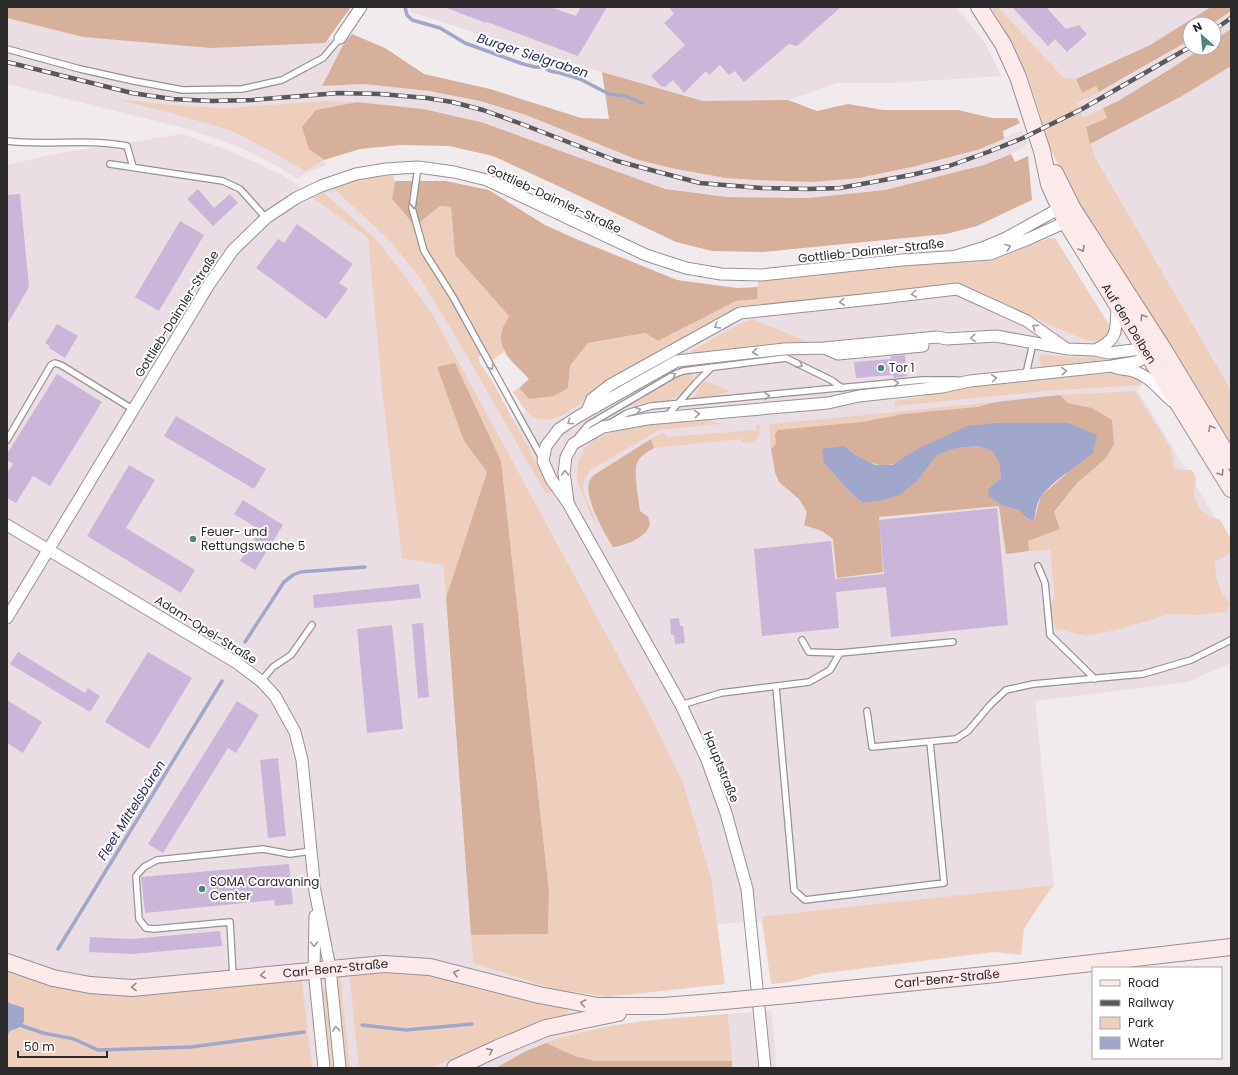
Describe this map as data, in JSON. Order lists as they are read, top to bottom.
{
  "streets": {
    "street": [
      "Gottlieb-Daimler-Straße",
      "Auf den Delben",
      "Adam-Opel-Straße",
      "Hauptstraße",
      "Carl-Benz-Straße"
    ]
  },
  "crossings": [
    ["Gottlieb-Daimler-Straße", "Auf den Delben"],
    ["Gottlieb-Daimler-Straße", "Adam-Opel-Straße"],
    ["Adam-Opel-Straße", "Carl-Benz-Straße"]
  ],
  "water": ["Burger Sielgraben", "Fleet Mittelsbüren"],
  "places": ["Tor 1", "Feuer- und Rettungswache 5", "SOMA Caravaning Center"],
  "legend": [
    "Road",
    "Railway",
    "Park",
    "Water"
  ],
  "scale_bar": "50 m",
  "north": "top left"
}
